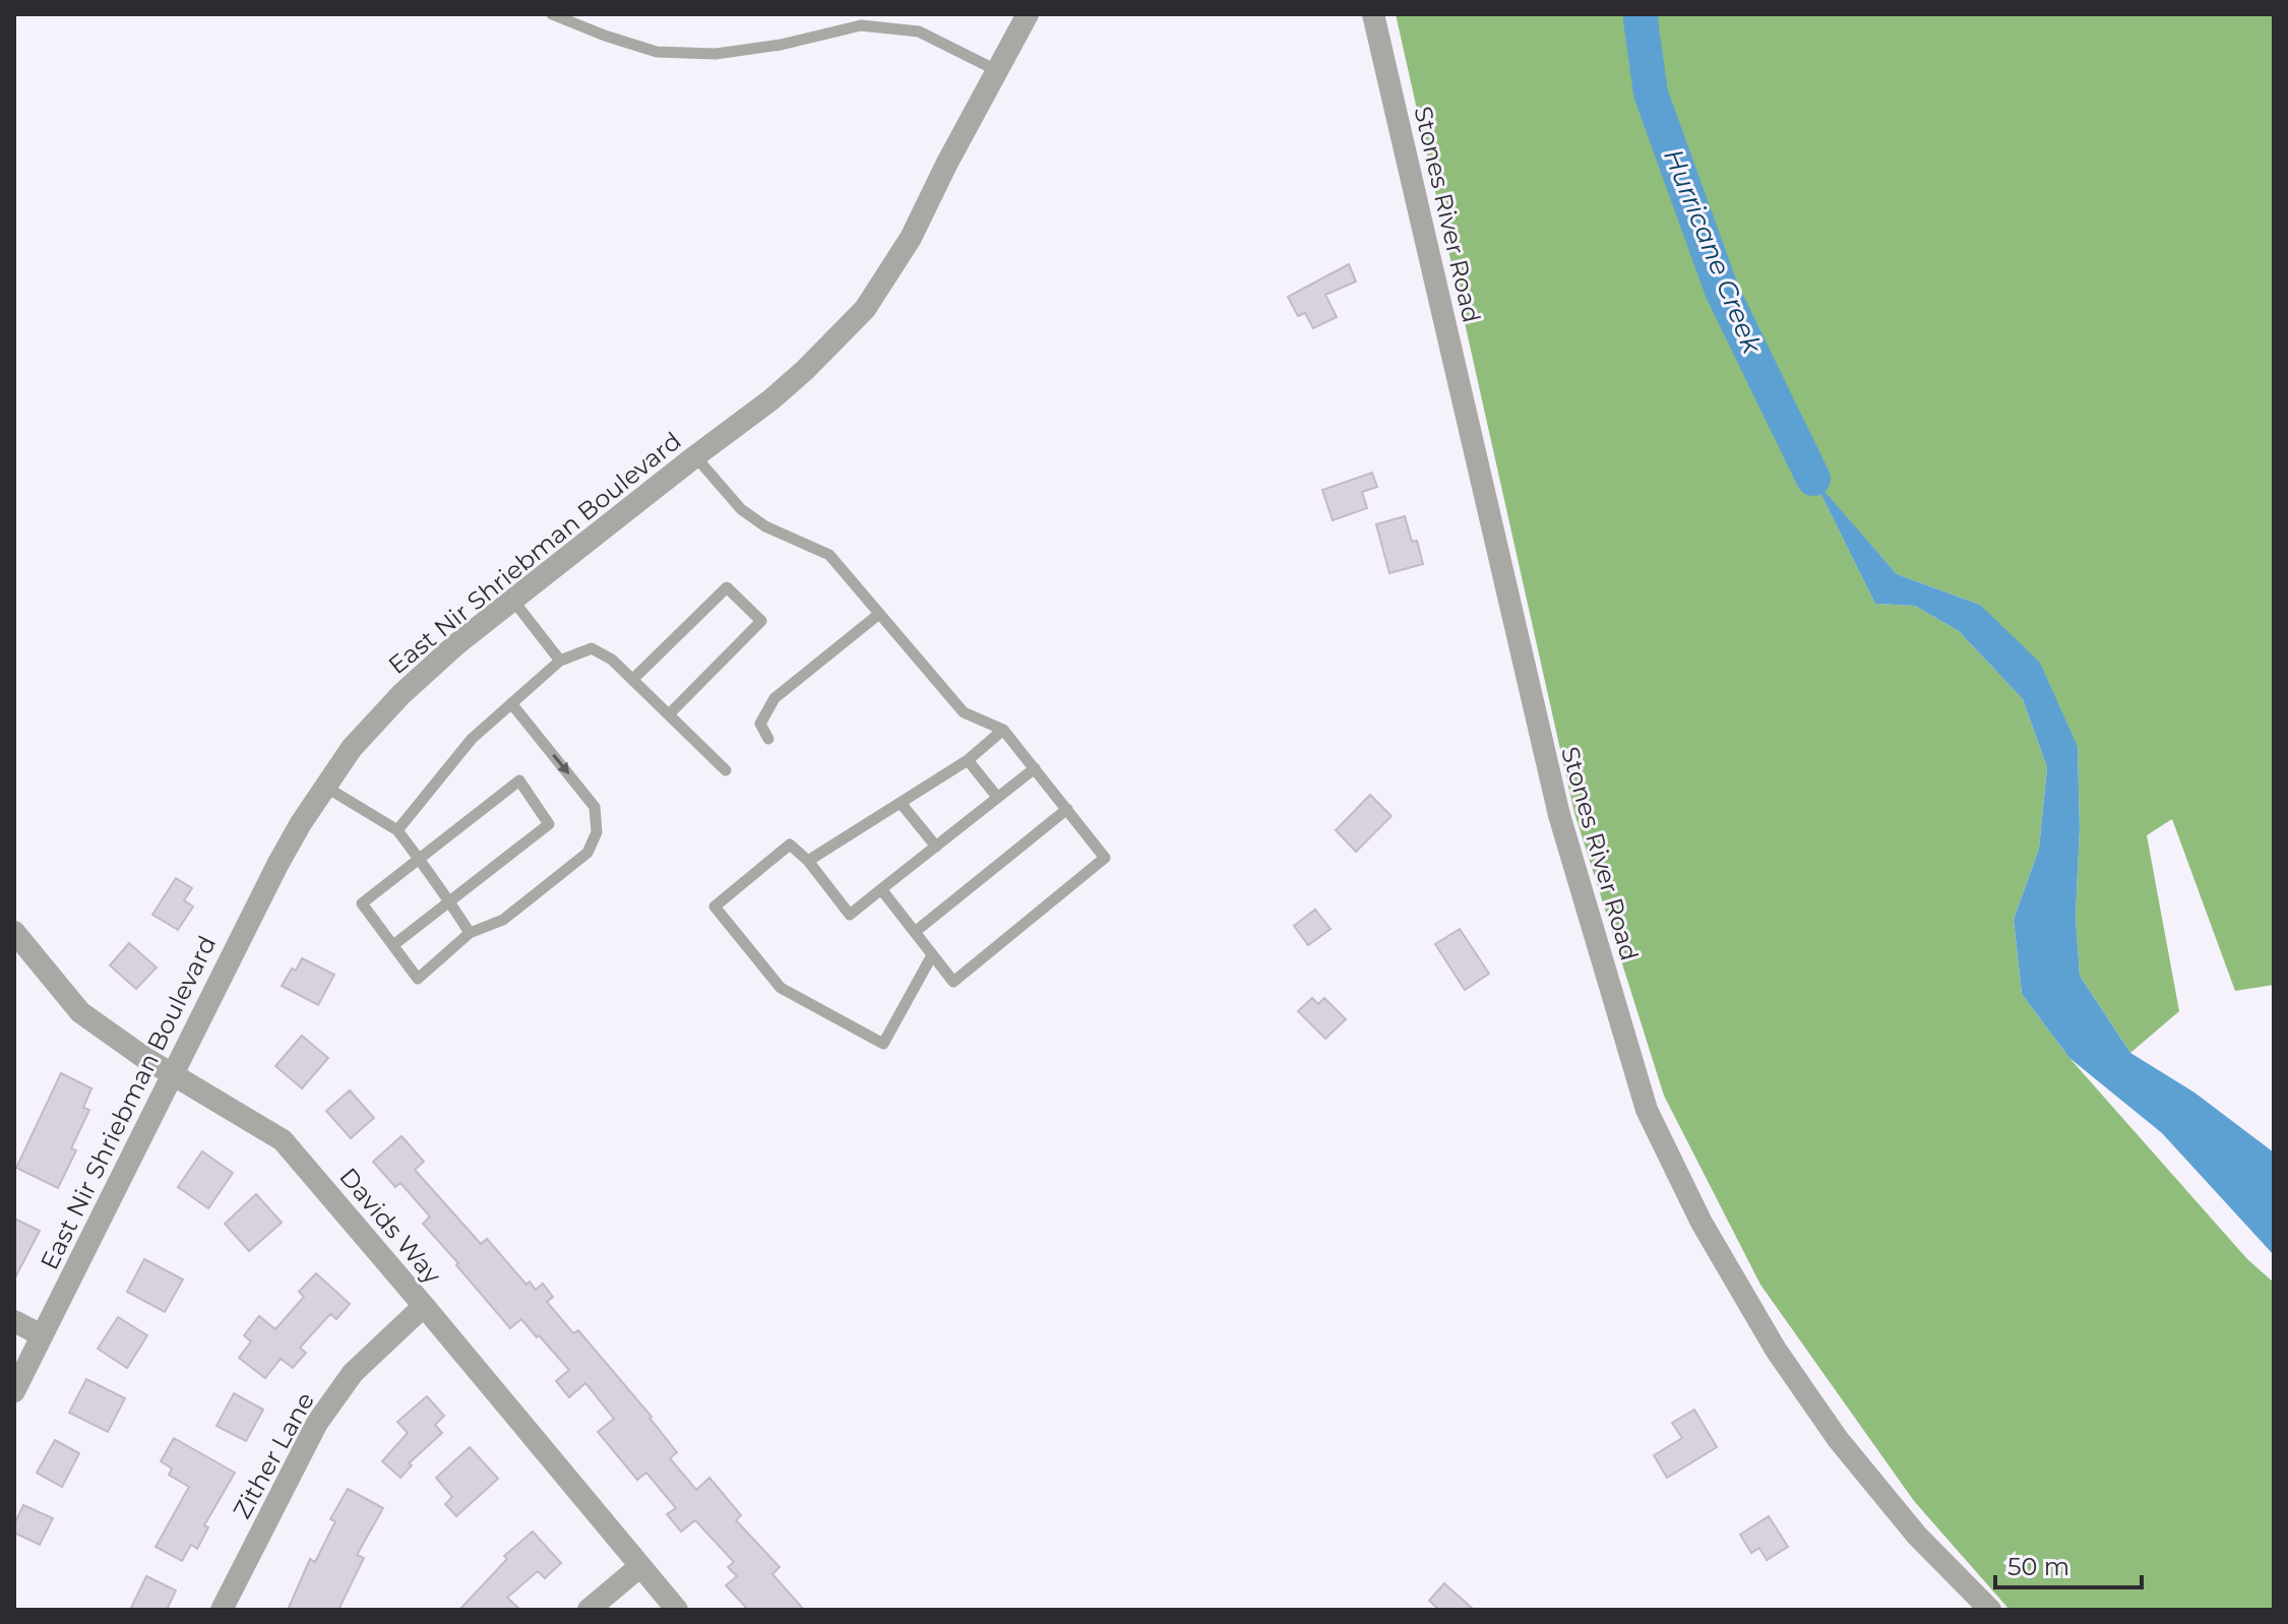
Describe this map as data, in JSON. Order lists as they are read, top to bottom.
{
  "streets": {
    "street": [
      "Stones River Road",
      "East Nir Shriebman Boulevard",
      "Davids Way",
      "Zither Lane"
    ]
  },
  "crossings": [
    ["East Nir Shriebman Boulevard", "Davids Way"],
    ["Davids Way", "Zither Lane"]
  ],
  "water": ["Hurricane Creek"],
  "scale_bar": "50 m"
}
